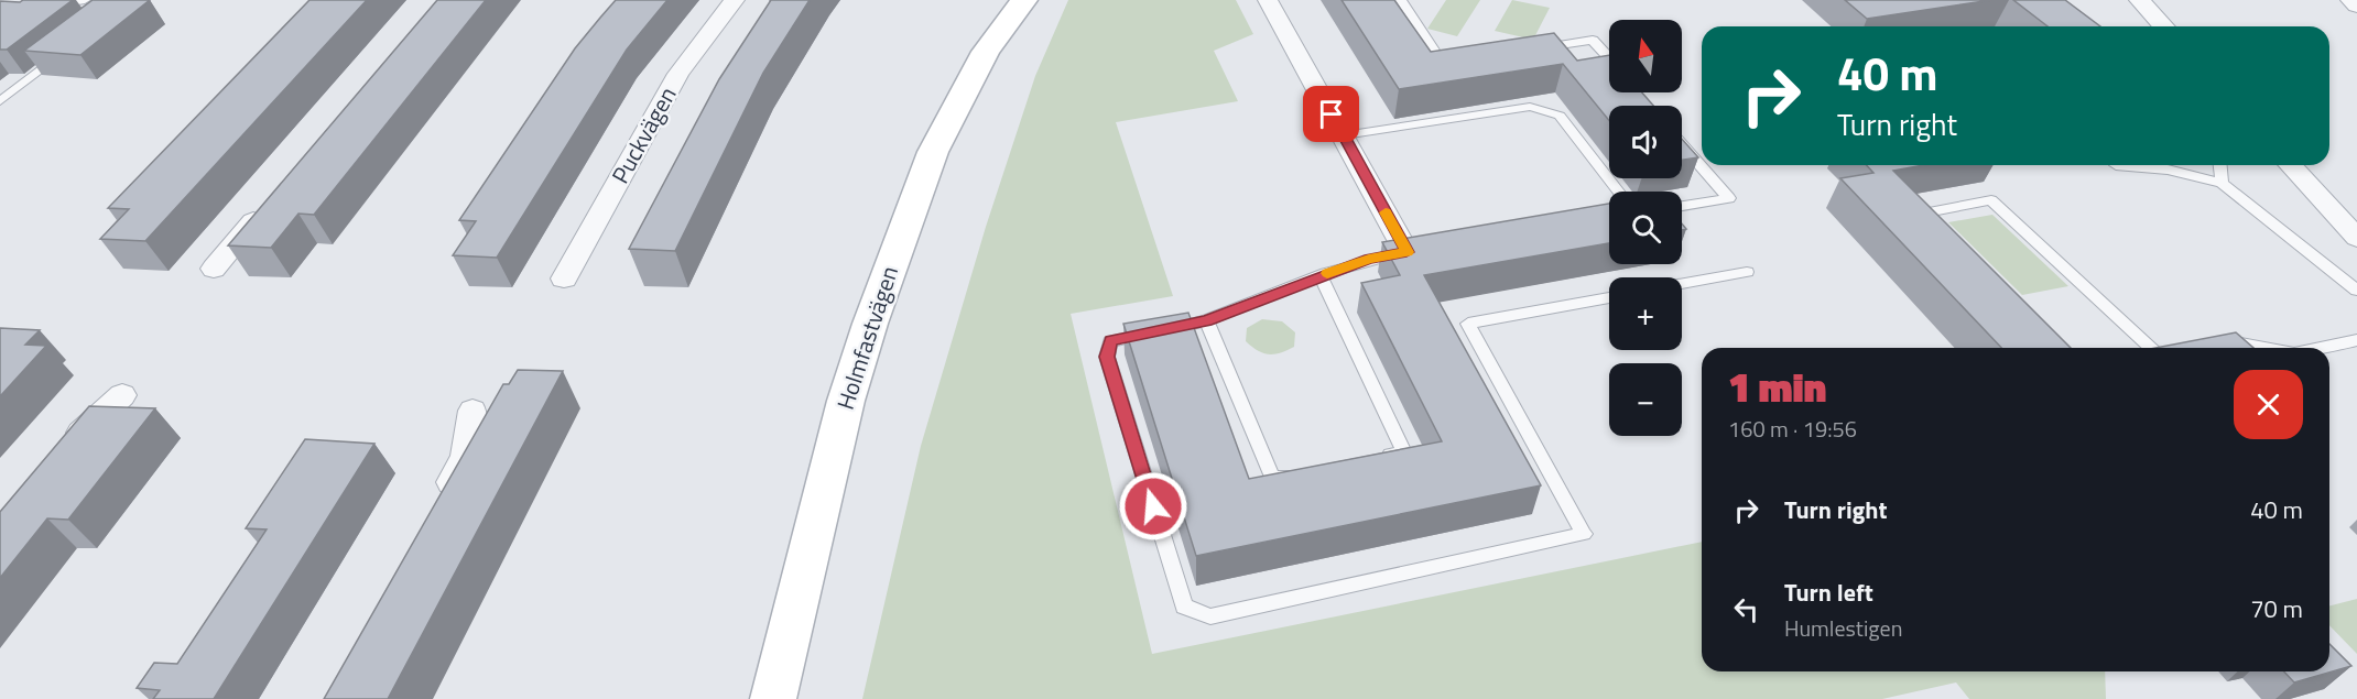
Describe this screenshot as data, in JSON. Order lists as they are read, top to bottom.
{
  "streets": {
    "street": ["Puckvägen", "Holmfastvägen"]
  },
  "north": "top",
  "page": {
    "map_buttons": ["+", "−"],
    "turn": ["40 m", "Turn right"],
    "heading": ["1 min", "160 m · 19:56"],
    "list": [
      {
        "name": "Turn right",
        "value": "40 m"
      },
      {
        "name": "Turn left",
        "note": "Humlestigen",
        "value": "70 m"
      }
    ]
  }
}
